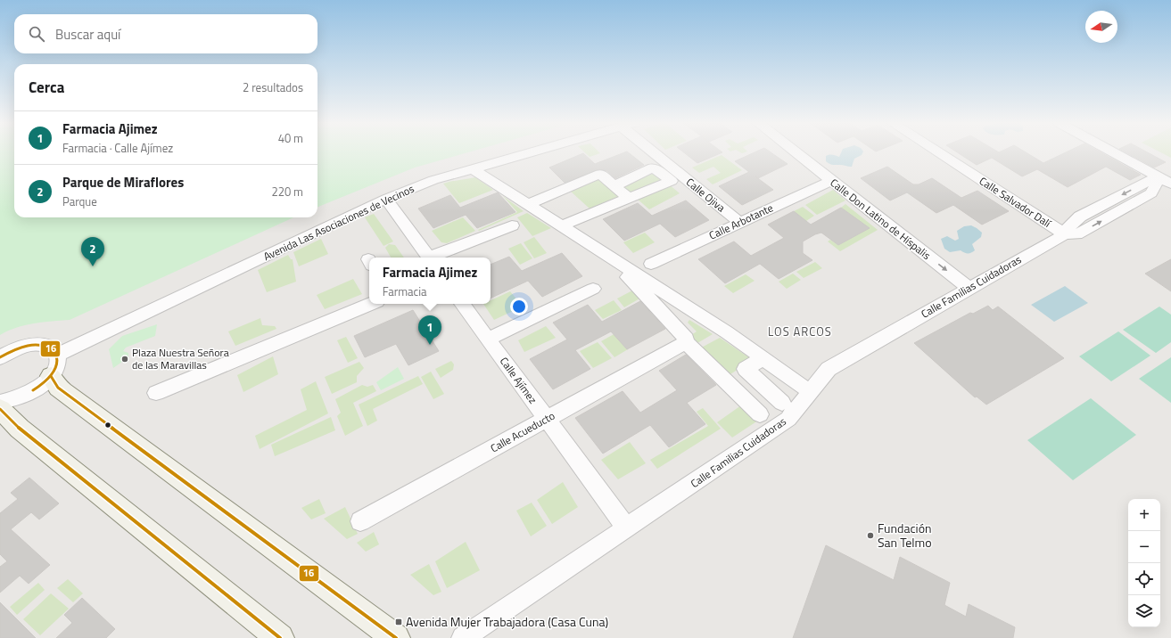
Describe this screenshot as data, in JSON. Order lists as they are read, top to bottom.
{
  "streets": {
    "street": [
      "Calle Ojiva",
      "Calle Salvador Dalí",
      "Calle Don Latino de Híspalis",
      "Calle Arbotante",
      "Avenida Las Asociaciones de Vecinos",
      "Calle Familias Cuidadoras",
      "Calle Ajímez",
      "Calle Acueducto"
    ]
  },
  "crossings": [
    ["Calle Ojiva", "Calle Arbotante"],
    ["Calle Salvador Dalí", "Calle Familias Cuidadoras"],
    ["Calle Don Latino de Híspalis", "Calle Arbotante"],
    ["Calle Don Latino de Híspalis", "Calle Familias Cuidadoras"],
    ["Calle Familias Cuidadoras", "Calle Ajímez"],
    ["Calle Ajímez", "Calle Acueducto"]
  ],
  "one_way": ["Calle Don Latino de Híspalis"],
  "districts": ["LOS ARCOS"],
  "places": {
    "other": ["Plaza Nuestra Señora de las Maravillas", "Fundación San Telmo"],
    "transit": ["Avenida Mujer Trabajadora (Casa Cuna)"]
  },
  "lines": ["transit line 16"],
  "north": "left",
  "page": {
    "search": "Buscar aquí",
    "heading": ["Cerca", "2 resultados"],
    "list": [
      {
        "mark": "1",
        "name": "Farmacia Ajimez",
        "note": "Farmacia · Calle Ajímez",
        "value": "40 m"
      },
      {
        "mark": "2",
        "name": "Parque de Miraflores",
        "note": "Parque",
        "value": "220 m"
      }
    ],
    "pins": ["2", "1"],
    "popup": ["Farmacia Ajimez", "Farmacia"],
    "map_buttons": ["+", "−"]
  }
}
